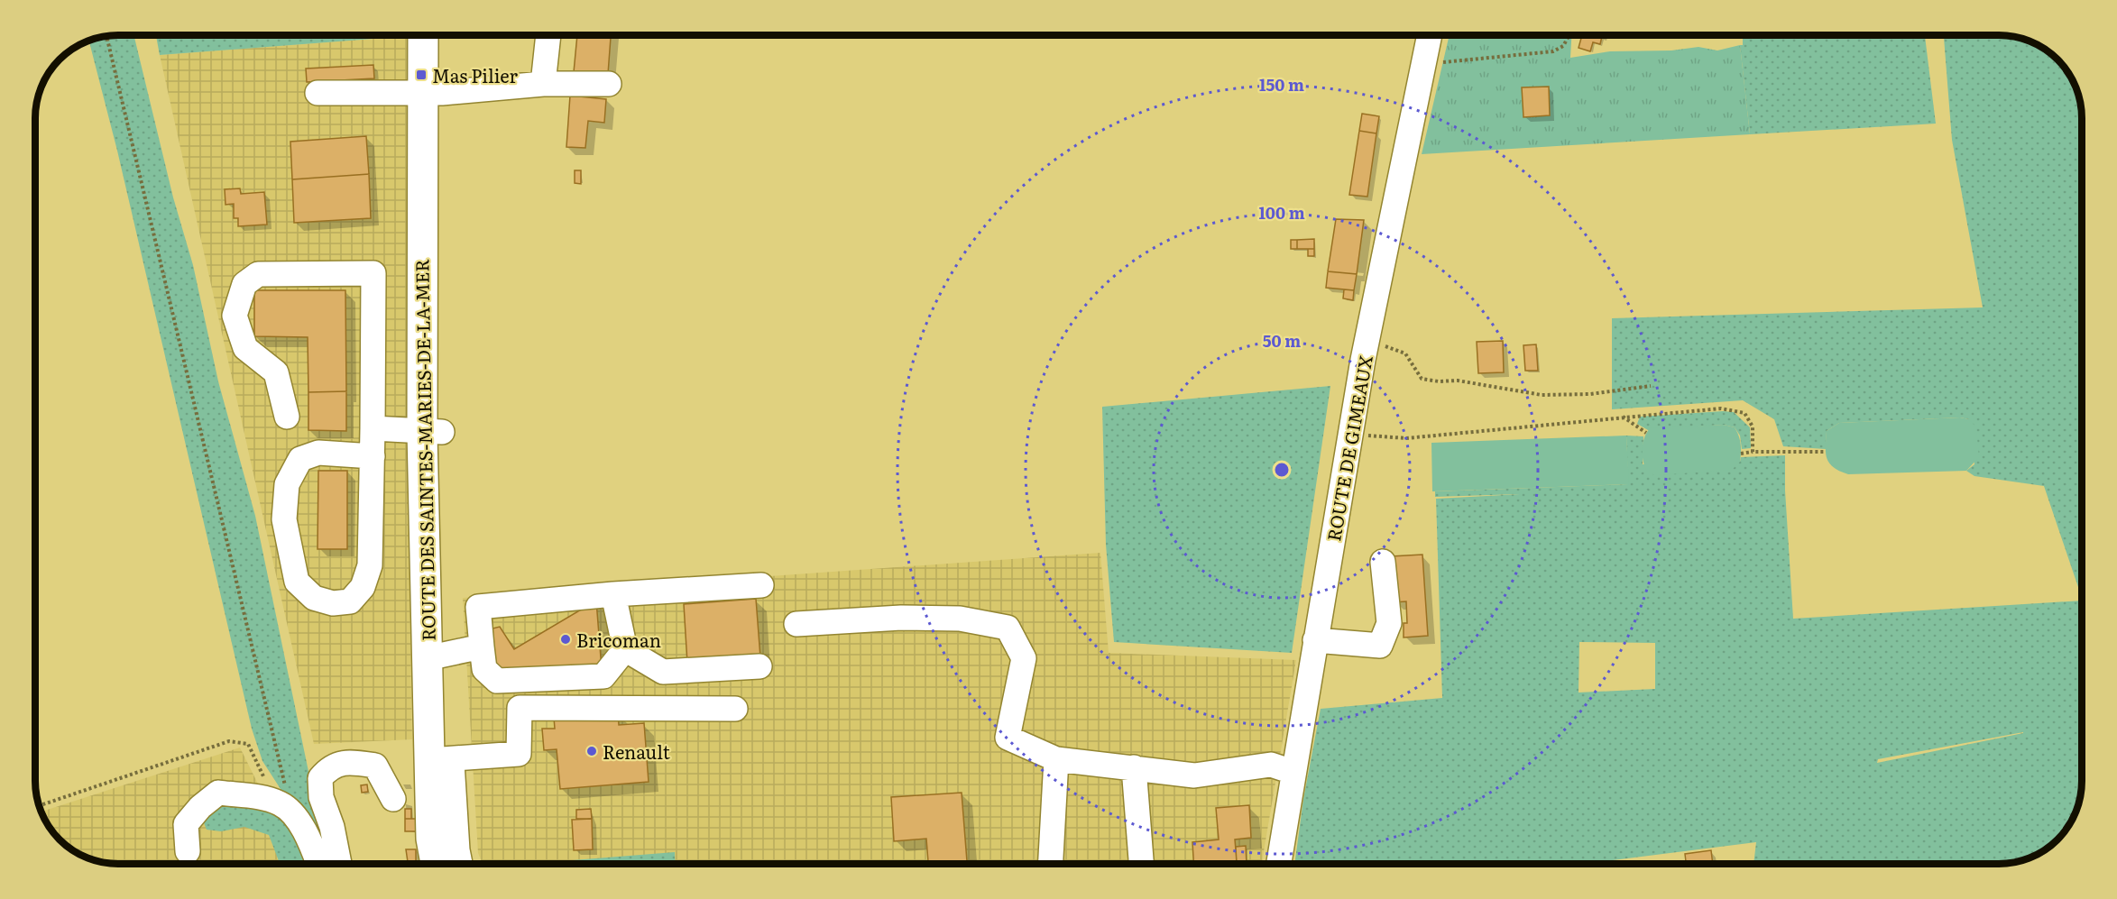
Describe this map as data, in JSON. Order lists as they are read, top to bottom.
{
  "streets": {
    "main road": ["ROUTE DES SAINTES-MARIES-DE-LA-MER"],
    "street": ["ROUTE DE GIMEAUX"]
  },
  "places": {
    "transit": ["Mas Pilier"],
    "other": ["Bricoman", "Renault"]
  },
  "rings": ["150 m", "100 m", "50 m"]
}
